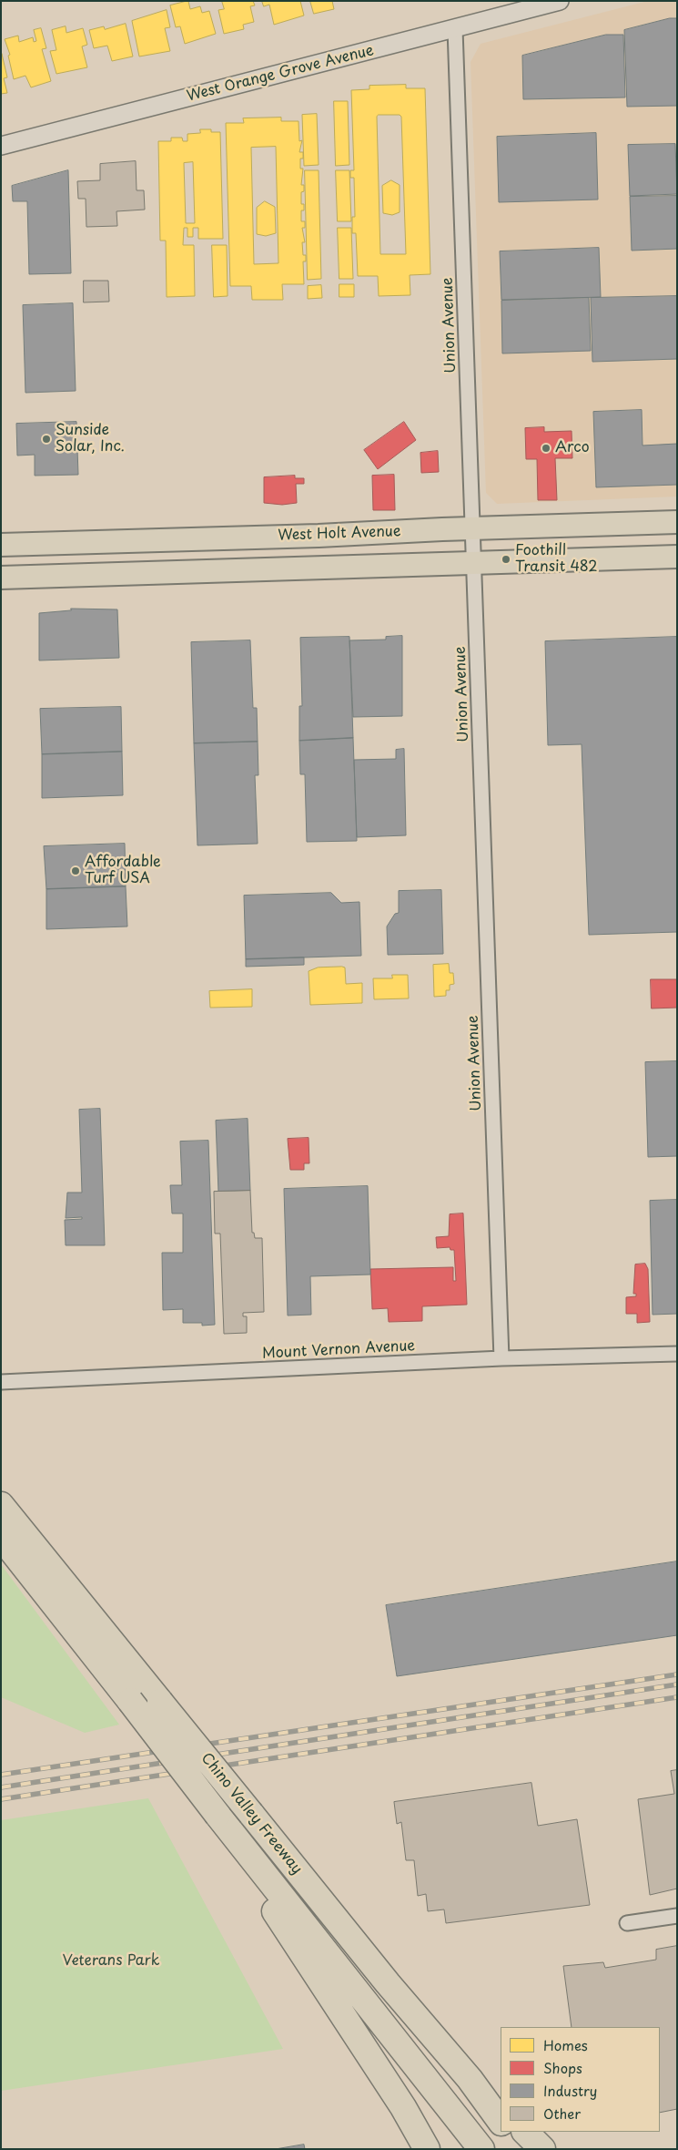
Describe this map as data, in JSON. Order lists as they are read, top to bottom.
{
  "streets": {
    "highway": ["Chino Valley Freeway"],
    "main road": ["West Holt Avenue"],
    "street": ["West Orange Grove Avenue", "Union Avenue", "Mount Vernon Avenue"]
  },
  "crossings": [
    ["West Orange Grove Avenue", "Union Avenue"],
    ["Union Avenue", "West Holt Avenue"],
    ["Union Avenue", "Mount Vernon Avenue"]
  ],
  "parks": ["Veterans Park"],
  "places": [
    "Sunside Solar, Inc.",
    "Arco",
    "Foothill Transit 482",
    "Affordable Turf USA"
  ],
  "legend": [
    "Homes",
    "Shops",
    "Industry",
    "Other"
  ]
}
